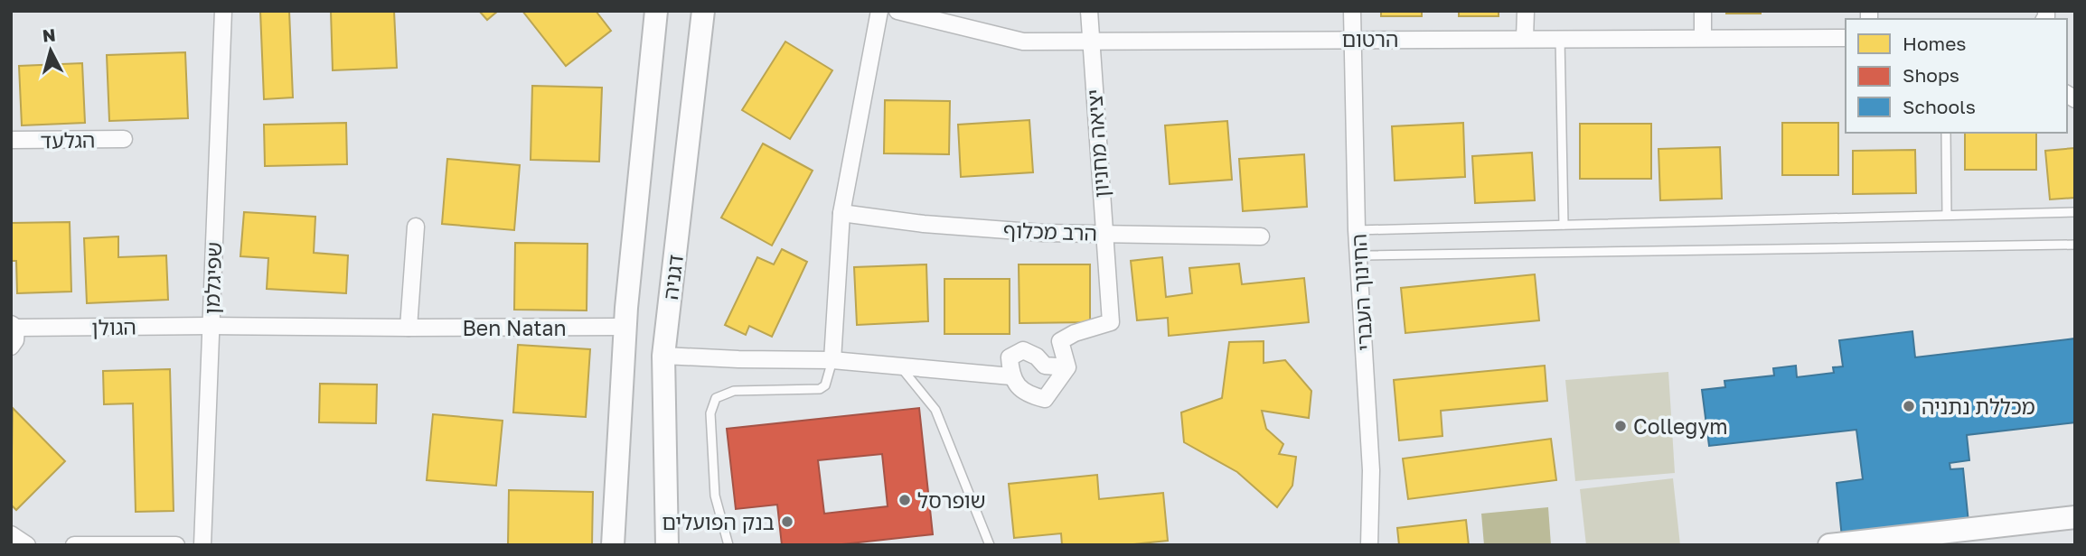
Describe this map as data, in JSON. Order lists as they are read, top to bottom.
{
  "streets": {
    "street": [
      "הרטום",
      "הגלעד",
      "יציאה מחניון",
      "הרב מכלוף",
      "דגניה",
      "שפיגלמן",
      "החינוך העברי",
      "הגולן",
      "Ben Natan"
    ]
  },
  "crossings": [
    ["הרטום", "יציאה מחניון"],
    ["הרטום", "החינוך העברי"],
    ["יציאה מחניון", "הרב מכלוף"],
    ["שפיגלמן", "הגולן"],
    ["שפיגלמן", "Ben Natan"],
    ["הגולן", "Ben Natan"]
  ],
  "places": [
    "מכללת נתניה",
    "Collegym",
    "שופרסל",
    "בנק הפועלים"
  ],
  "legend": ["Homes", "Shops", "Schools"],
  "north": "top"
}
